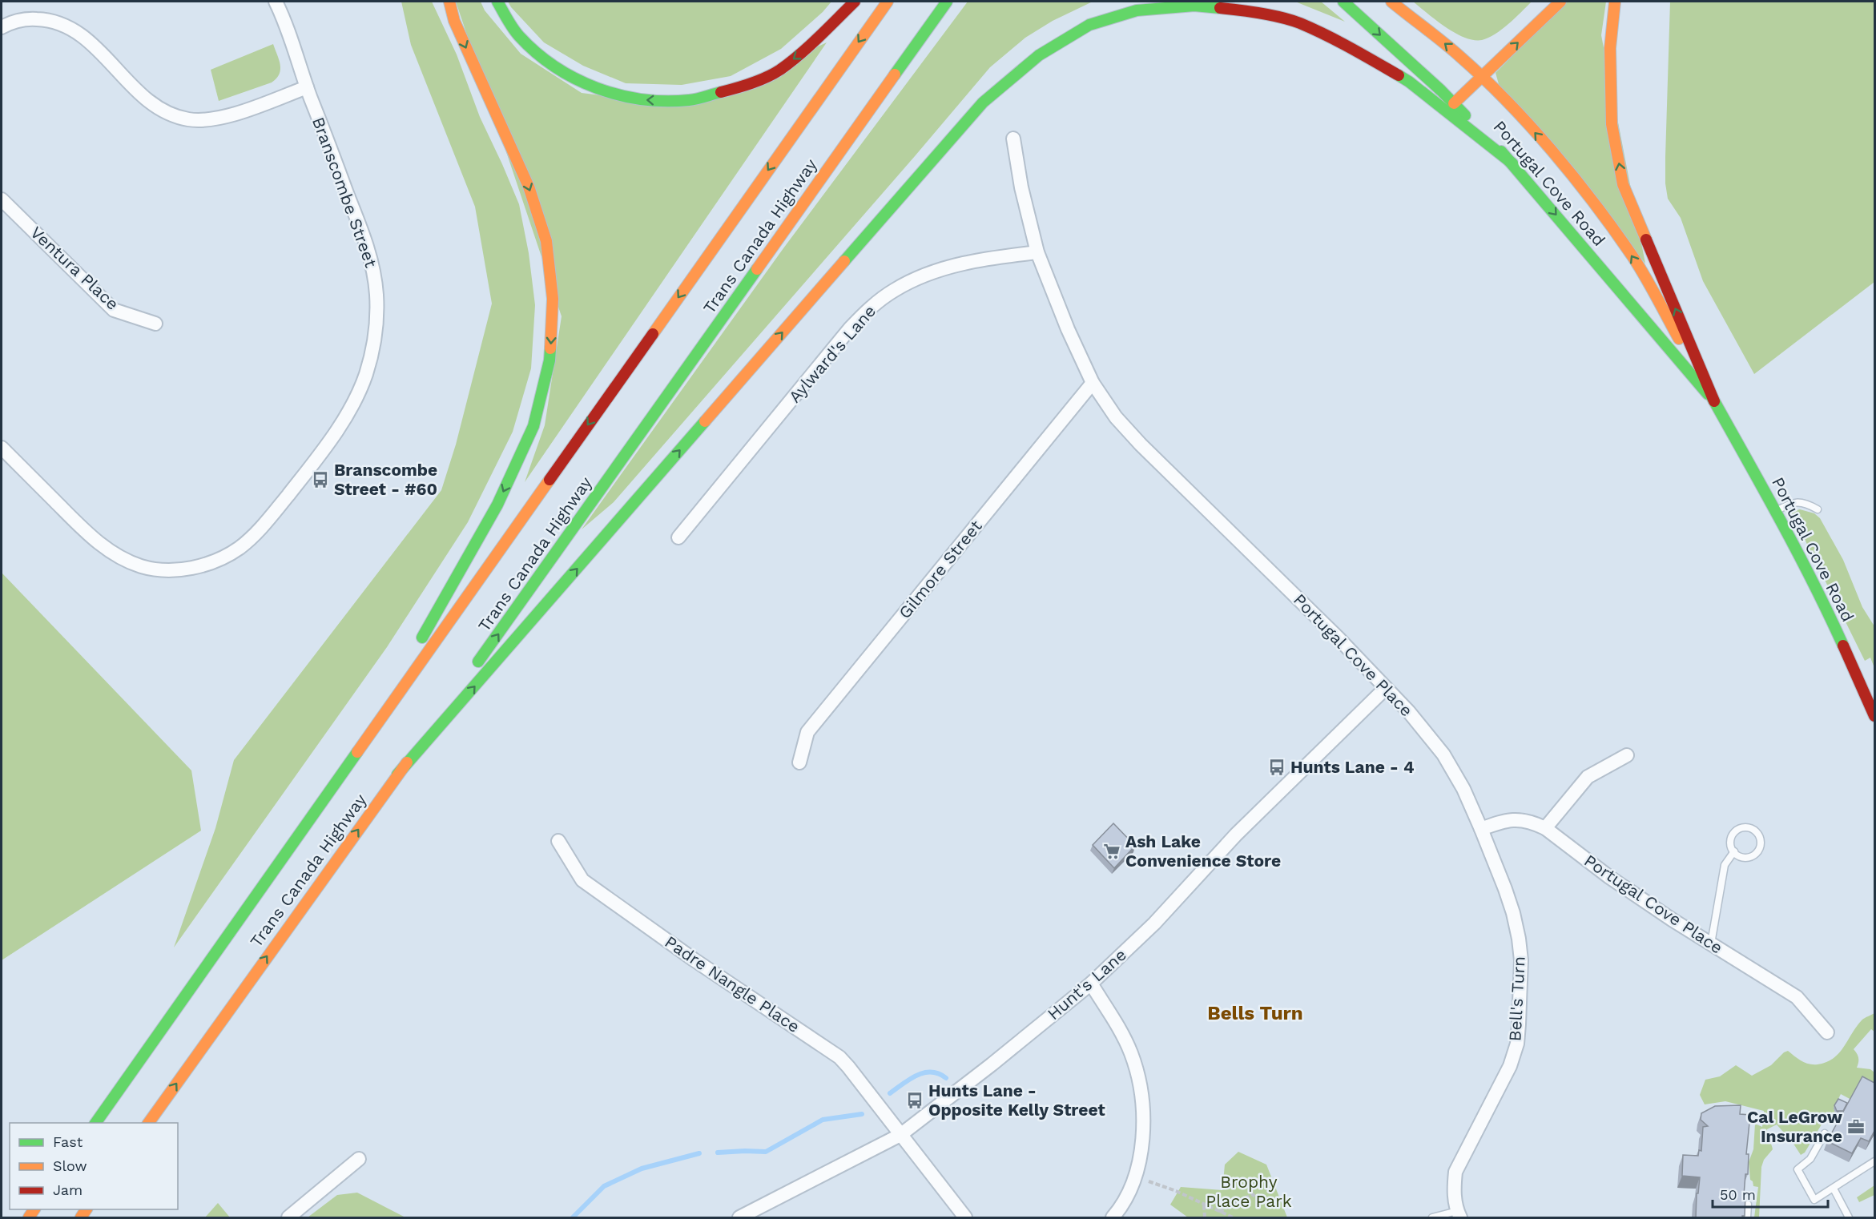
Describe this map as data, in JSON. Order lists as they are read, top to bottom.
{
  "streets": {
    "main road": ["Portugal Cove Road", "Trans Canada Highway"],
    "street": [
      "Branscombe Street",
      "Ventura Place",
      "Aylward's Lane",
      "Gilmore Street",
      "Portugal Cove Place",
      "Padre Nangle Place",
      "Hunt's Lane",
      "Bell's Turn"
    ]
  },
  "crossings": [
    ["Aylward's Lane", "Portugal Cove Place"],
    ["Gilmore Street", "Portugal Cove Place"],
    ["Portugal Cove Place", "Hunt's Lane"],
    ["Portugal Cove Place", "Bell's Turn"],
    ["Padre Nangle Place", "Hunt's Lane"]
  ],
  "districts": ["Bells Turn"],
  "parks": ["Brophy Place Park"],
  "places": {
    "bus stop": ["Branscombe Street - #60", "Hunts Lane - 4", "Hunts Lane - Opposite Kelly Street"],
    "supermarket": ["Ash Lake Convenience Store"],
    "office": ["Cal LeGrow Insurance"]
  },
  "legend": ["Fast", "Slow", "Jam"],
  "scale_bar": "50 m"
}
